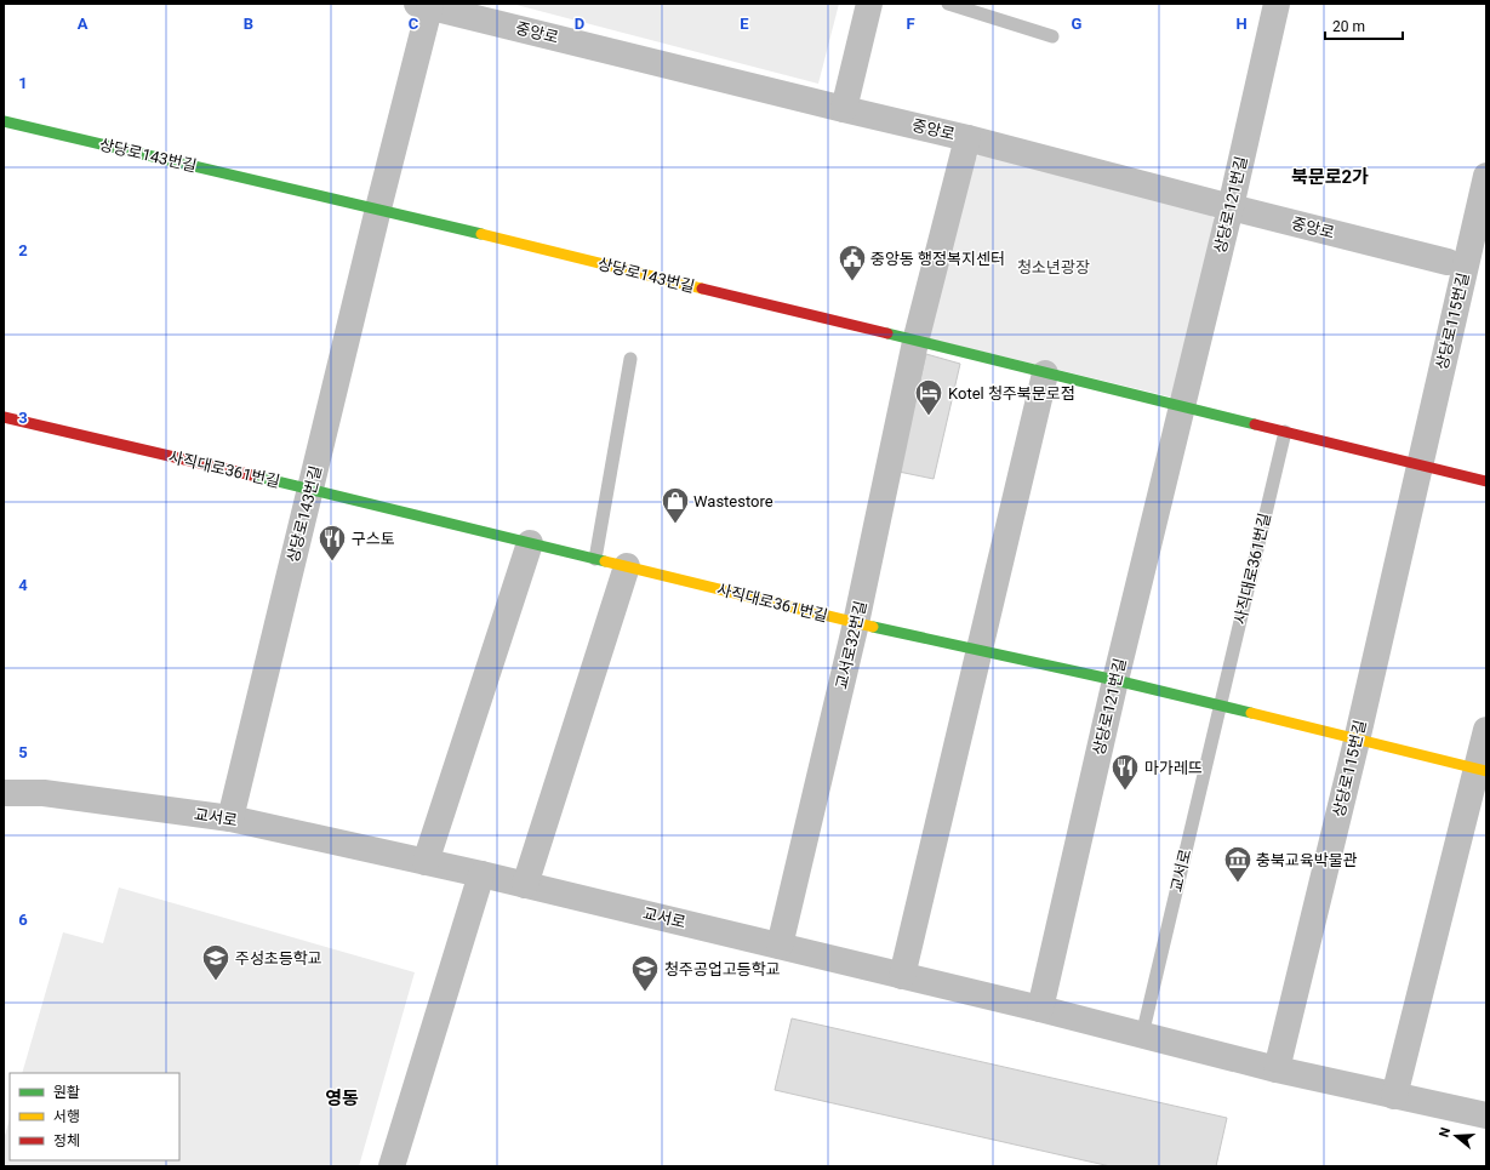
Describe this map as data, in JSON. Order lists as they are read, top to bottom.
{
  "streets": {
    "street": [
      "중앙로",
      "상당로143번길",
      "상당로121번길",
      "상당로115번길",
      "사직대로361번길",
      "교서로32번길",
      "교서로"
    ]
  },
  "crossings": [
    ["중앙로", "상당로143번길"],
    ["중앙로", "상당로121번길"],
    ["중앙로", "교서로32번길"],
    ["상당로143번길", "사직대로361번길"],
    ["상당로143번길", "교서로32번길"],
    ["상당로143번길", "교서로"],
    ["상당로121번길", "사직대로361번길"],
    ["상당로121번길", "교서로"],
    ["상당로115번길", "사직대로361번길"],
    ["상당로115번길", "교서로"],
    ["사직대로361번길", "교서로32번길"],
    ["사직대로361번길", "교서로"],
    ["교서로32번길", "교서로"]
  ],
  "districts": ["북문로2가", "영동"],
  "parks": ["청소년광장"],
  "places": {
    "public building": ["중앙동 행정복지센터"],
    "hotel": ["Kotel 청주북문로점"],
    "shop": ["Wastestore"],
    "restaurant": ["구스토", "마가레뜨"],
    "museum": ["충북교육박물관"],
    "school or university": ["주성초등학교", "청주공업고등학교"]
  },
  "legend": ["원활", "서행", "정체"],
  "scale_bar": "20 m",
  "north": "left",
  "grid": {
    "columns": [
      "A",
      "B",
      "C",
      "D",
      "E",
      "F",
      "G",
      "H"
    ],
    "rows": [
      "1",
      "2",
      "3",
      "4",
      "5",
      "6"
    ]
  }
}
